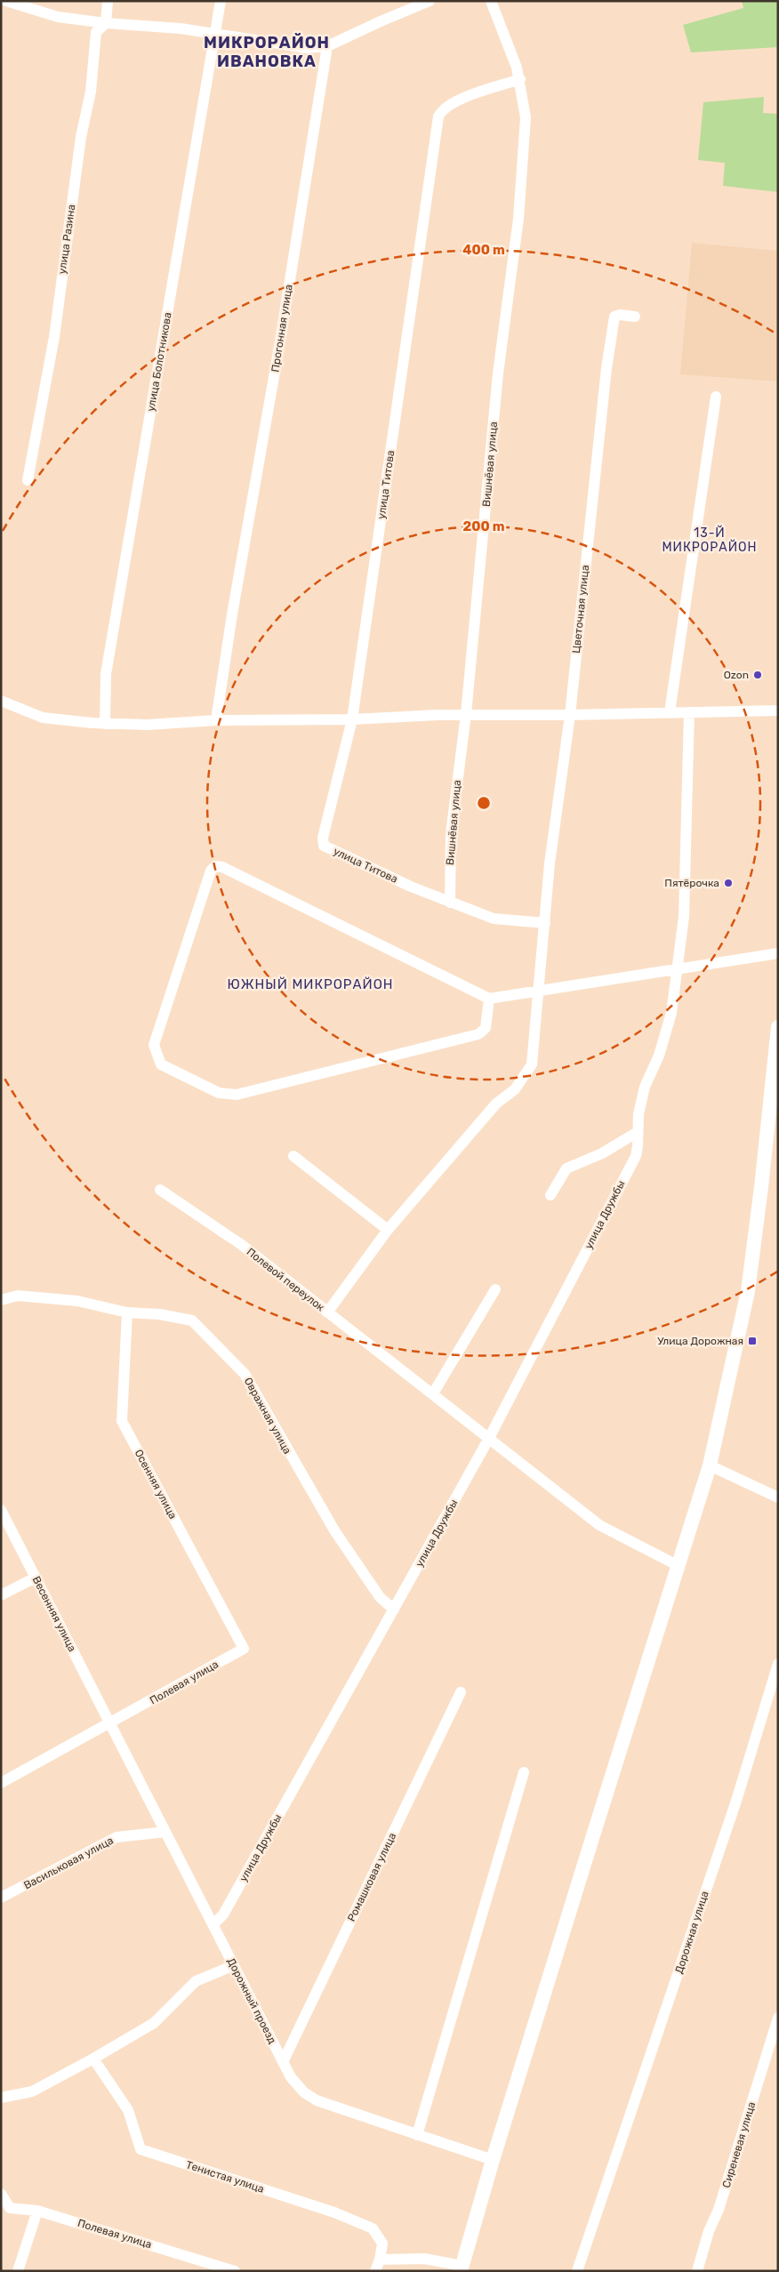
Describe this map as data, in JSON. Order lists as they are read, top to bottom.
{
  "streets": {
    "street": [
      "улица Разина",
      "Прогонная улица",
      "улица Болотникова",
      "Вишнёвая улица",
      "улица Титова",
      "Цветочная улица",
      "улица Дружбы",
      "Полевой переулок",
      "Овражная улица",
      "Осенняя улица",
      "Весенняя улица",
      "Полевая улица",
      "Васильковая улица",
      "Ромашковая улица",
      "Дорожная улица",
      "Дорожный проезд",
      "Сиреневая улица",
      "Тенистая улица"
    ]
  },
  "crossings": [
    ["Вишнёвая улица", "улица Титова"],
    ["Цветочная улица", "Полевой переулок"],
    ["улица Дружбы", "Овражная улица"],
    ["улица Дружбы", "Дорожный проезд"],
    ["Овражная улица", "Осенняя улица"],
    ["Осенняя улица", "Полевая улица"],
    ["Весенняя улица", "Полевая улица"],
    ["Весенняя улица", "Дорожный проезд"],
    ["Полевая улица", "Дорожный проезд"],
    ["Васильковая улица", "Дорожный проезд"],
    ["Ромашковая улица", "Дорожный проезд"]
  ],
  "districts": ["МИКРОРАЙОН ИВАНОВКА", "13-Й МИКРОРАЙОН", "ЮЖНЫЙ МИКРОРАЙОН"],
  "places": {
    "other": ["Ozon", "Пятёрочка"],
    "transit": ["Улица Дорожная"]
  },
  "rings": ["400 m", "200 m"]
}
